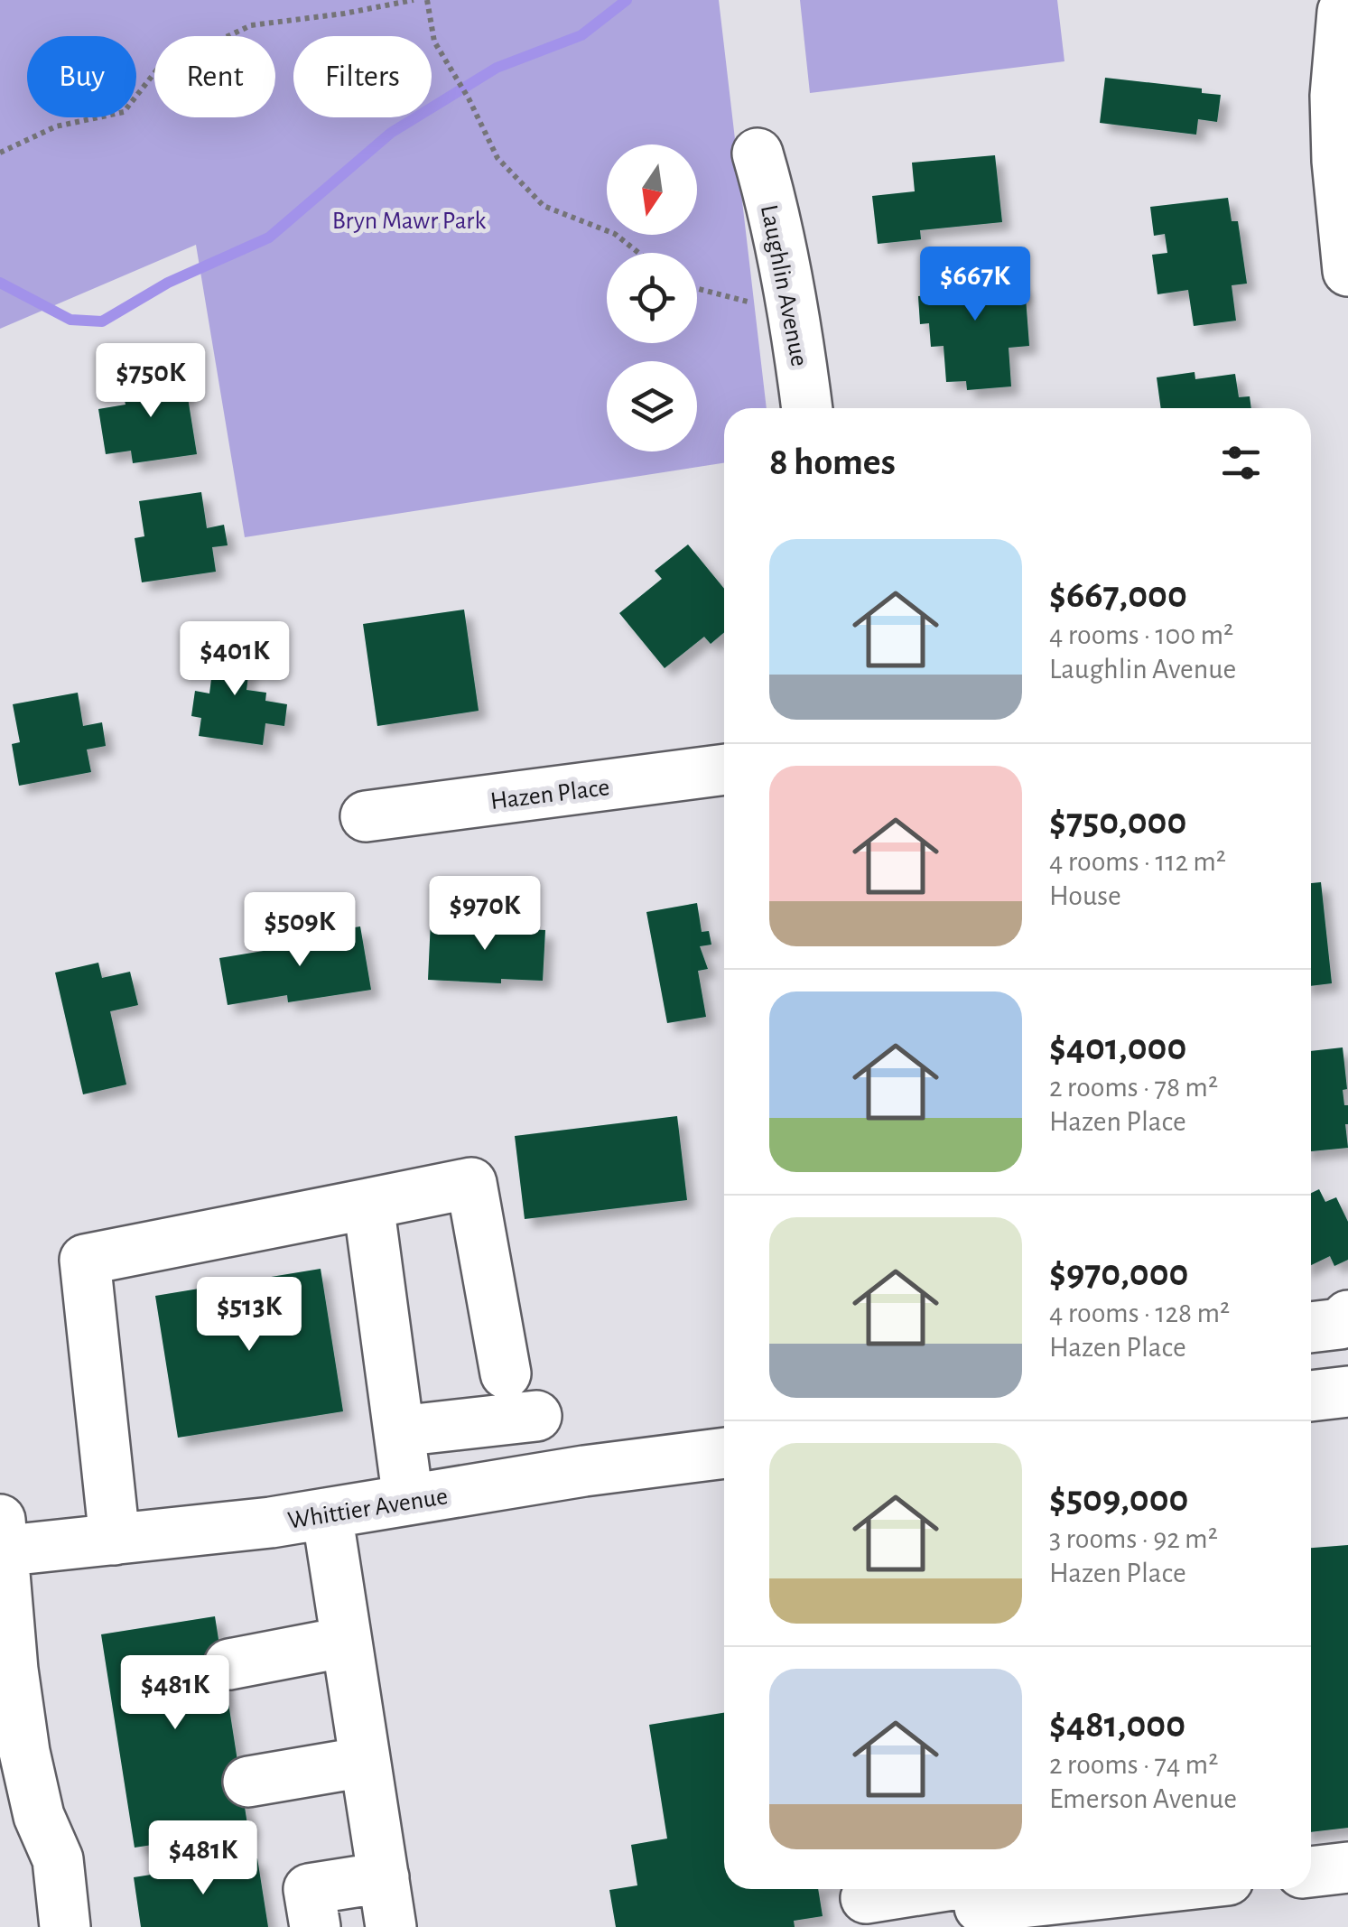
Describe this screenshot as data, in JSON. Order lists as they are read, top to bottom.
{
  "streets": {
    "street": ["Laughlin Avenue", "Hazen Place", "Whittier Avenue"]
  },
  "parks": ["Bryn Mawr Park"],
  "north": "bottom",
  "page": {
    "chip": ["Buy", "Rent", "Filters"],
    "price": [
      "$667K",
      "$750K",
      "$401K",
      "$970K",
      "$509K",
      "$513K",
      "$481K",
      "$481K"
    ],
    "heading": "8 homes",
    "list": [
      {
        "name": "$667,000",
        "note": "4 rooms · 100 m² · Laughlin Avenue"
      },
      {
        "name": "$750,000",
        "note": "4 rooms · 112 m² · House"
      },
      {
        "name": "$401,000",
        "note": "2 rooms · 78 m² · Hazen Place"
      },
      {
        "name": "$970,000",
        "note": "4 rooms · 128 m² · Hazen Place"
      },
      {
        "name": "$509,000",
        "note": "3 rooms · 92 m² · Hazen Place"
      },
      {
        "name": "$481,000",
        "note": "2 rooms · 74 m² · Emerson Avenue"
      }
    ]
  }
}
